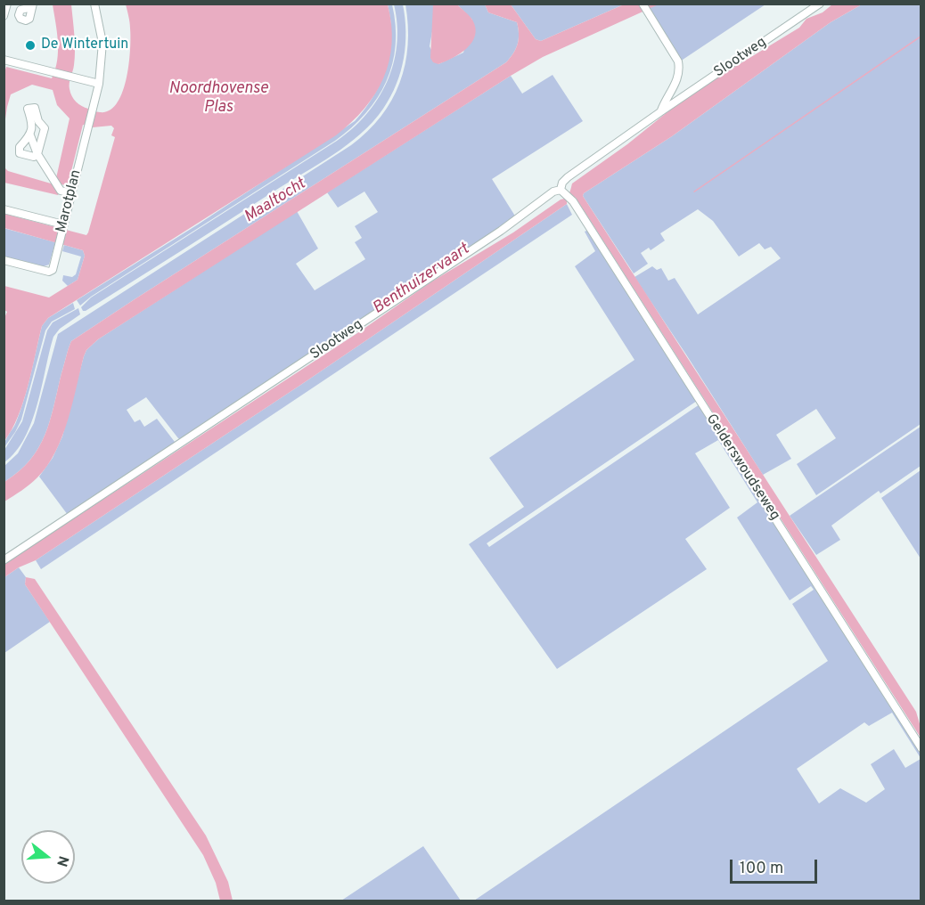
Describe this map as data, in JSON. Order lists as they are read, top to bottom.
{
  "streets": {
    "street": ["Slootweg", "Marotplan", "Gelderswoudseweg"]
  },
  "crossings": [
    ["Slootweg", "Gelderswoudseweg"]
  ],
  "water": ["Noordhovense Plas", "Maaltocht", "Benthuizervaart"],
  "places": ["De Wintertuin"],
  "scale_bar": "100 m",
  "north": "right"
}
